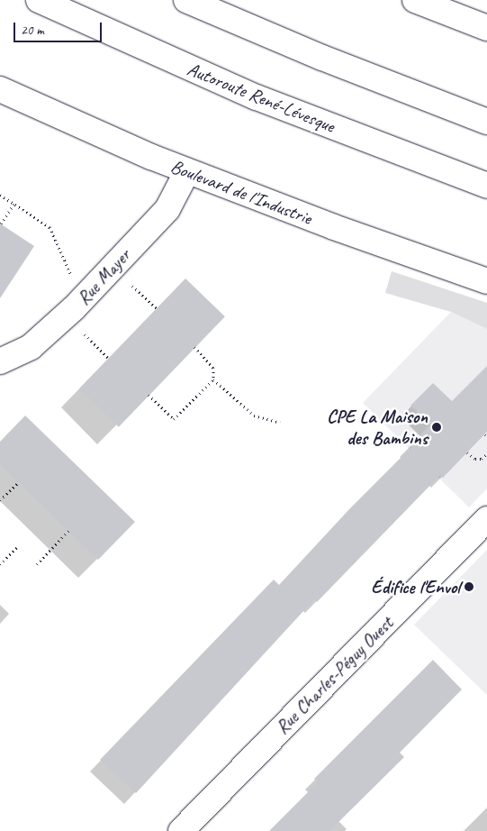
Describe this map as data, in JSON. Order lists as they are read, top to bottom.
{
  "streets": {
    "main road": [
      "Autoroute René-Lévesque",
      "Boulevard de l'Industrie",
      "Rue Mayer",
      "Rue Charles-Péguy Ouest"
    ]
  },
  "crossings": [
    ["Boulevard de l'Industrie", "Rue Mayer"]
  ],
  "places": ["CPE La Maison des Bambins", "Édifice l'Envol"],
  "scale_bar": "20 m"
}
